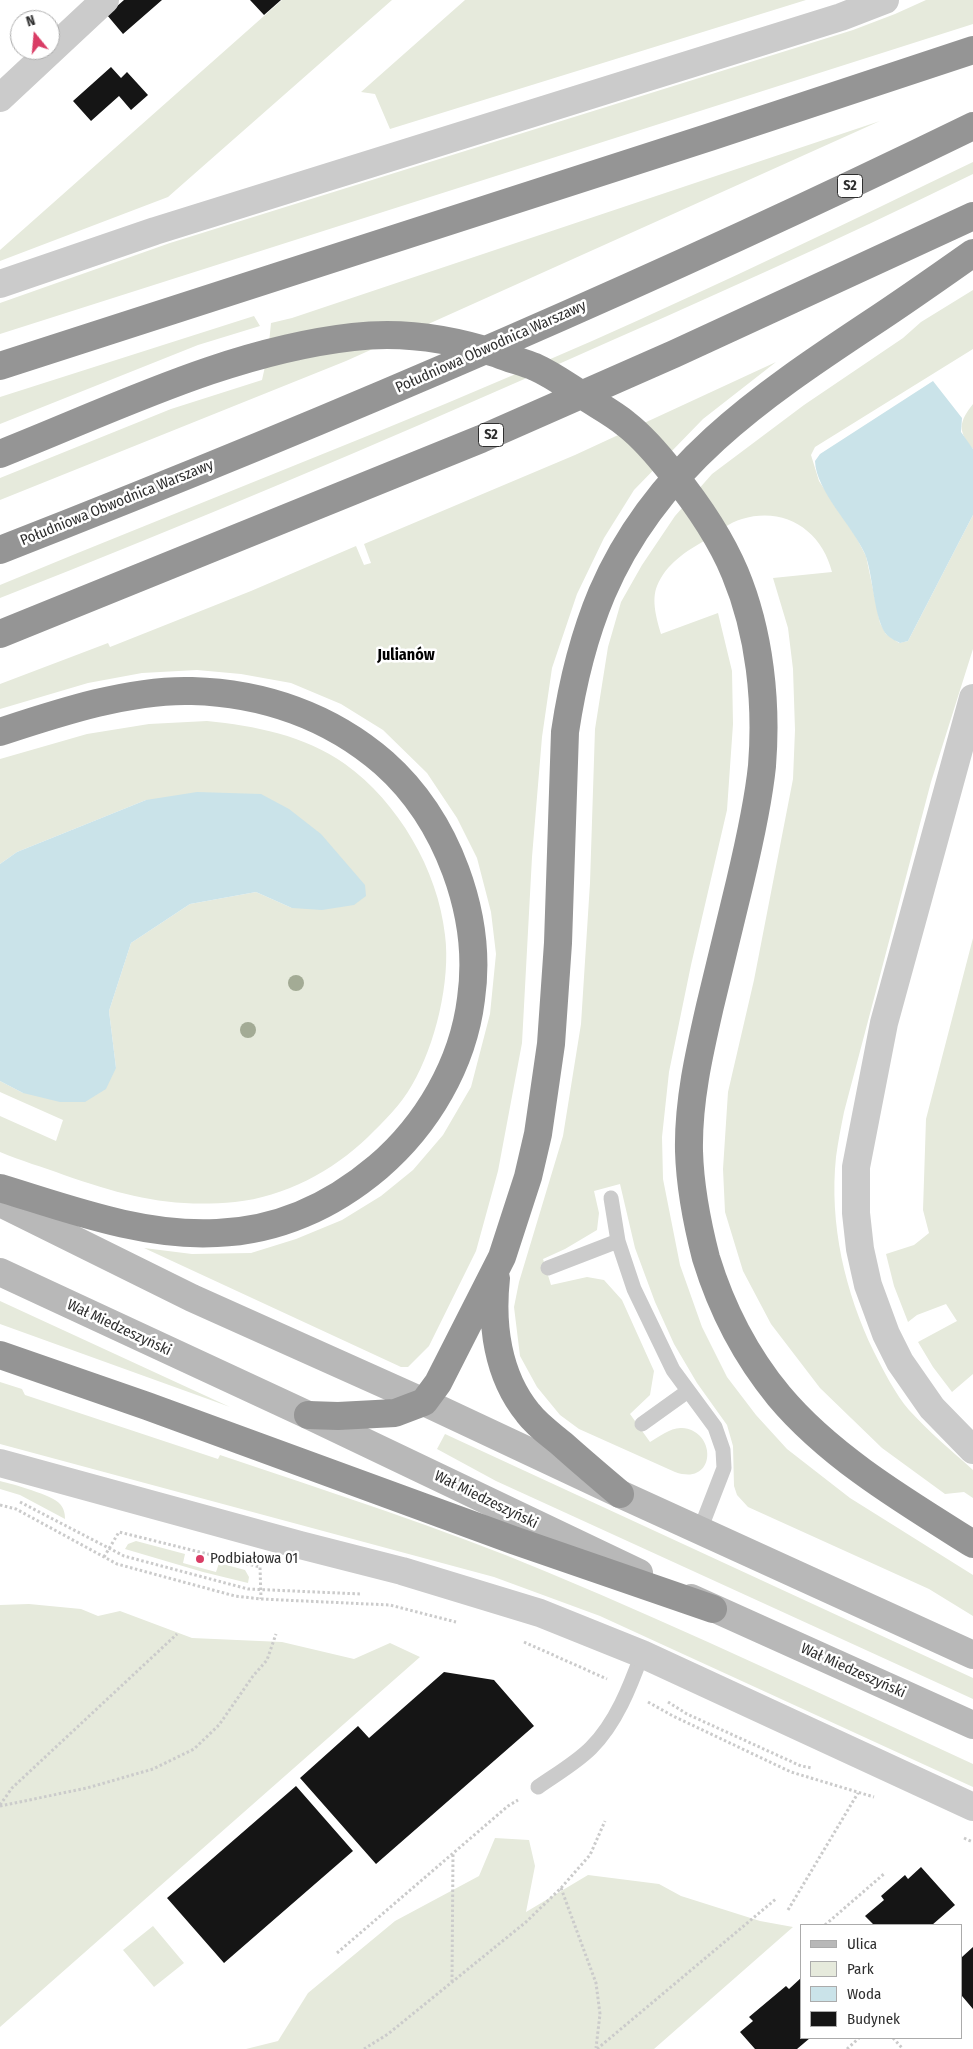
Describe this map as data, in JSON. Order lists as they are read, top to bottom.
{
  "streets": {
    "highway": ["S2", "Południowa Obwodnica Warszawy"],
    "main road": ["Wał Miedzeszyński"]
  },
  "districts": ["Julianów"],
  "places": ["Podbiałowa 01"],
  "legend": [
    "Ulica",
    "Park",
    "Woda",
    "Budynek"
  ],
  "north": "top"
}
